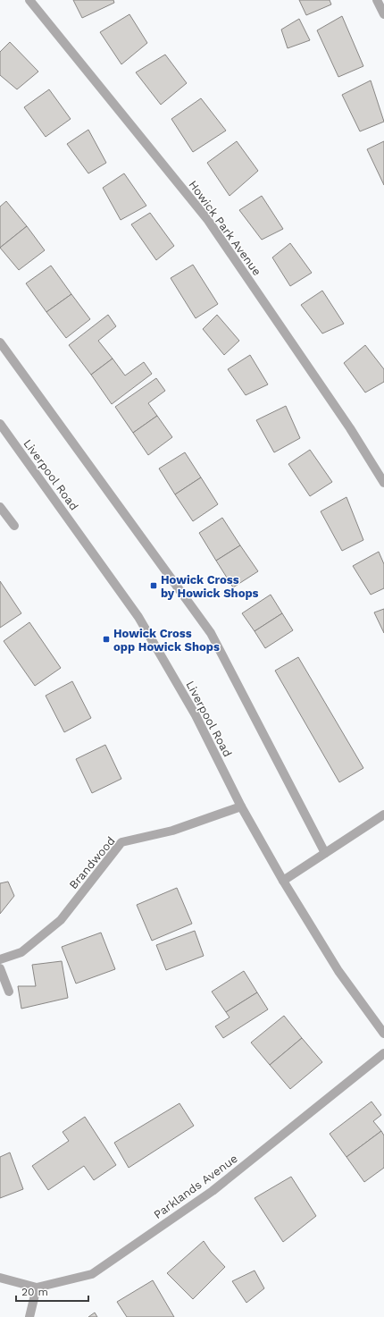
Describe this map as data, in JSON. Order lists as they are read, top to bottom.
{
  "streets": {
    "street": [
      "Howick Park Avenue",
      "Liverpool Road",
      "Brandwood",
      "Parklands Avenue"
    ]
  },
  "crossings": [
    ["Liverpool Road", "Brandwood"]
  ],
  "places": {
    "transit": ["Howick Cross by Howick Shops", "Howick Cross opp Howick Shops"]
  },
  "scale_bar": "20 m"
}
